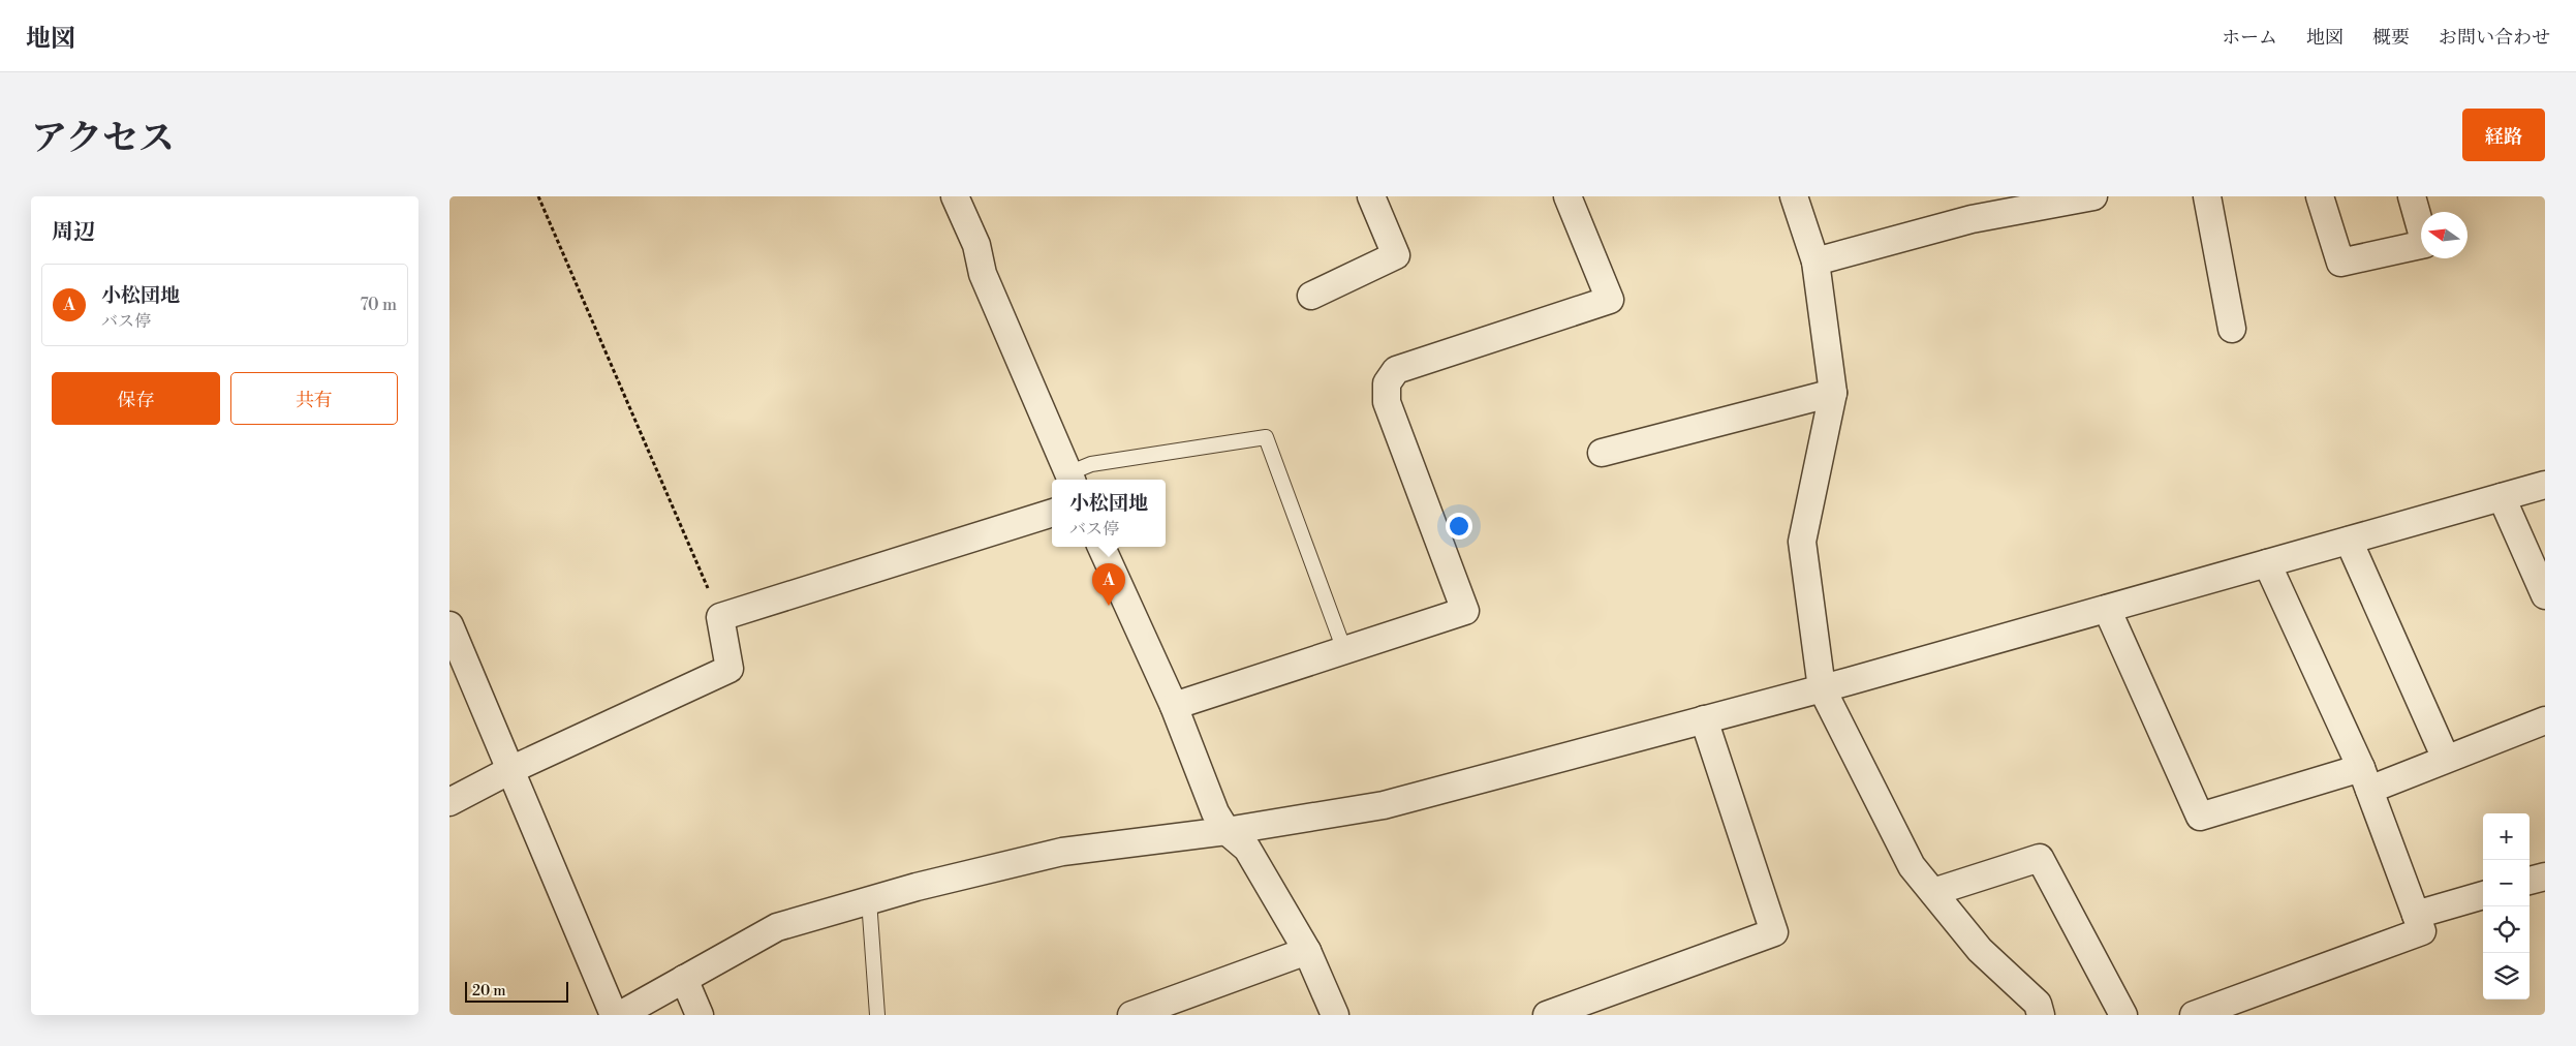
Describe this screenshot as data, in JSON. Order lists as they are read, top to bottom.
{
  "scale_bar": "20 m",
  "north": "left",
  "page": {
    "header": "地図",
    "nav": [
      "ホーム",
      "地図",
      "概要",
      "お問い合わせ"
    ],
    "title": "アクセス",
    "buttons": [
      "経路",
      ["保存", "共有"]
    ],
    "heading": "周辺",
    "list": [
      {
        "mark": "A",
        "name": "小松団地",
        "note": "バス停",
        "value": "70 m"
      }
    ],
    "popup": ["小松団地", "バス停"],
    "pins": "A",
    "map_buttons": ["+", "−"],
    "scale": "20 m"
  }
}
